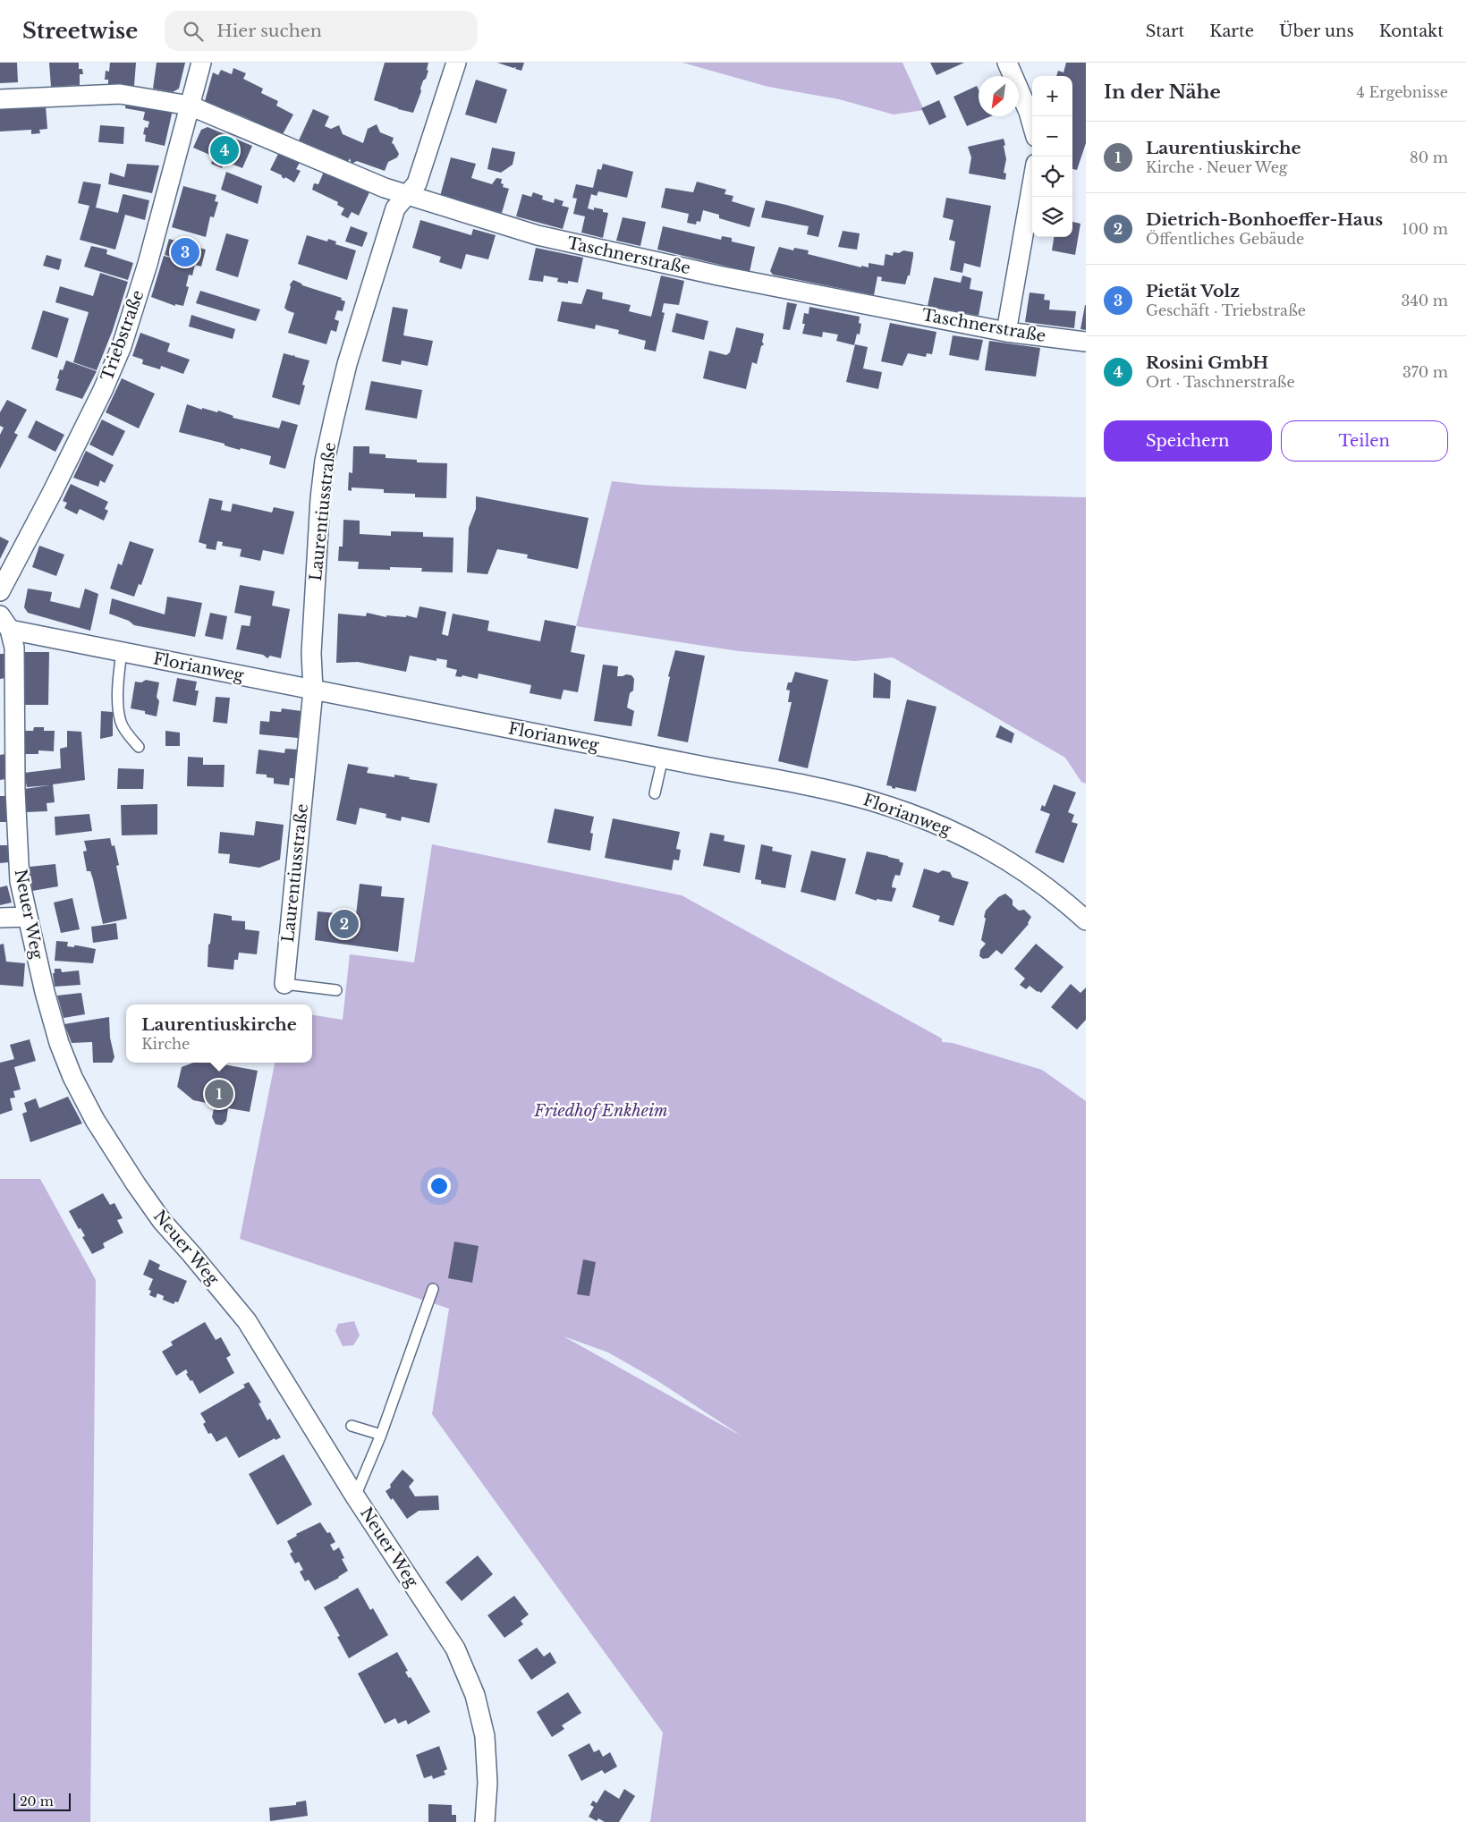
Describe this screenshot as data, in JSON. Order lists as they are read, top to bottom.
{
  "streets": {
    "street": [
      "Taschnerstraße",
      "Triebstraße",
      "Laurentiusstraße",
      "Florianweg",
      "Neuer Weg"
    ]
  },
  "crossings": [
    ["Taschnerstraße", "Triebstraße"],
    ["Taschnerstraße", "Laurentiusstraße"],
    ["Laurentiusstraße", "Florianweg"],
    ["Florianweg", "Neuer Weg"]
  ],
  "parks": ["Friedhof Enkheim"],
  "scale_bar": "20 m",
  "north": "bottom left",
  "page": {
    "header": "Streetwise",
    "search": "Hier suchen",
    "nav": [
      "Start",
      "Karte",
      "Über uns",
      "Kontakt"
    ],
    "heading": ["In der Nähe", "4 Ergebnisse"],
    "map_buttons": ["+", "−"],
    "list": [
      {
        "mark": "1",
        "name": "Laurentiuskirche",
        "note": "Kirche · Neuer Weg",
        "value": "80 m"
      },
      {
        "mark": "2",
        "name": "Dietrich-Bonhoeffer-Haus",
        "note": "Öffentliches Gebäude",
        "value": "100 m"
      },
      {
        "mark": "3",
        "name": "Pietät Volz",
        "note": "Geschäft · Triebstraße",
        "value": "340 m"
      },
      {
        "mark": "4",
        "name": "Rosini GmbH",
        "note": "Ort · Taschnerstraße",
        "value": "370 m"
      }
    ],
    "pins": [
      "4",
      "3",
      "2",
      "1"
    ],
    "buttons": ["Speichern", "Teilen"],
    "popup": ["Laurentiuskirche", "Kirche"],
    "scale": "20 m"
  }
}
